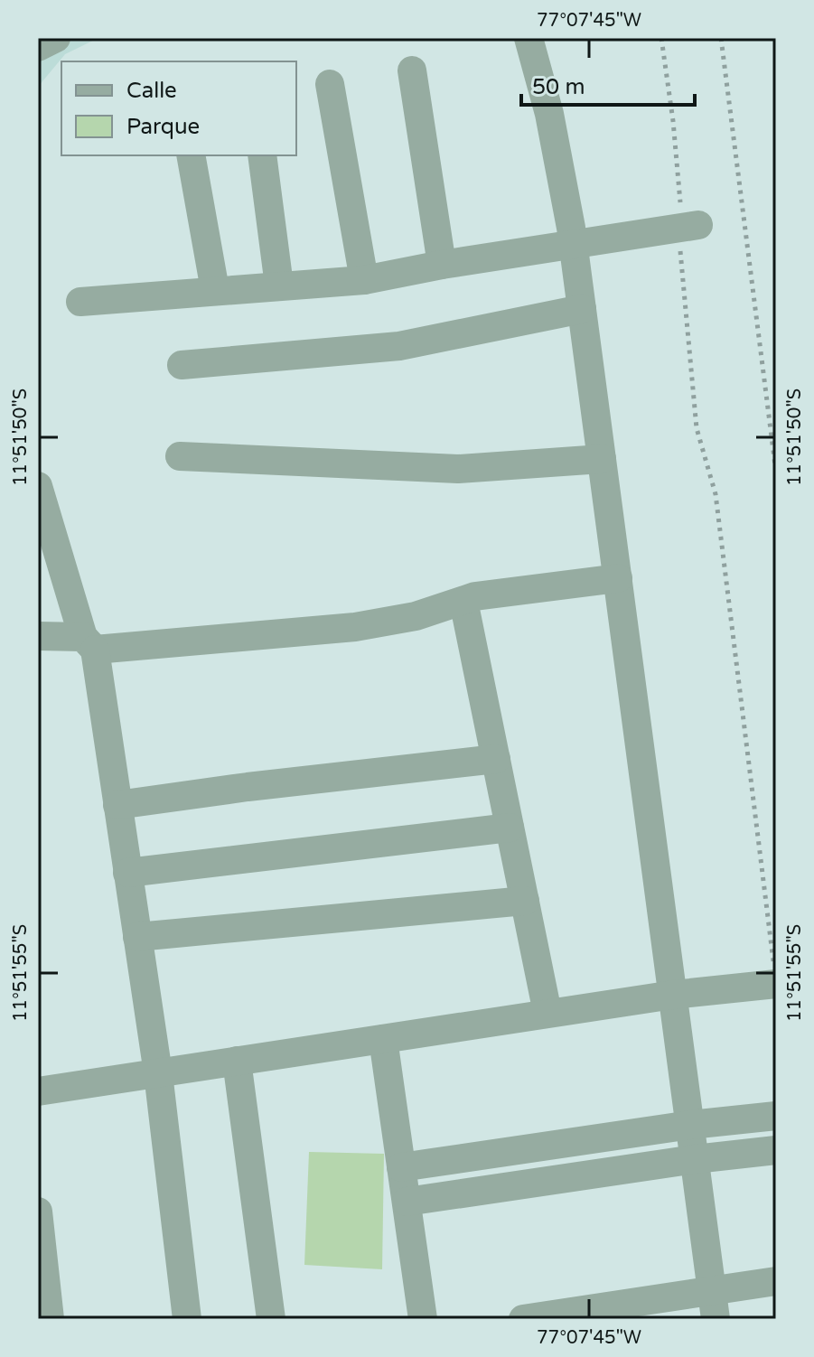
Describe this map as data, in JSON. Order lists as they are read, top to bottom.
{
  "legend": ["Calle", "Parque"],
  "scale_bar": "50 m",
  "coordinates": ["77°07'45\"W", "11°51'50\"S", "11°51'55\"S"]
}
